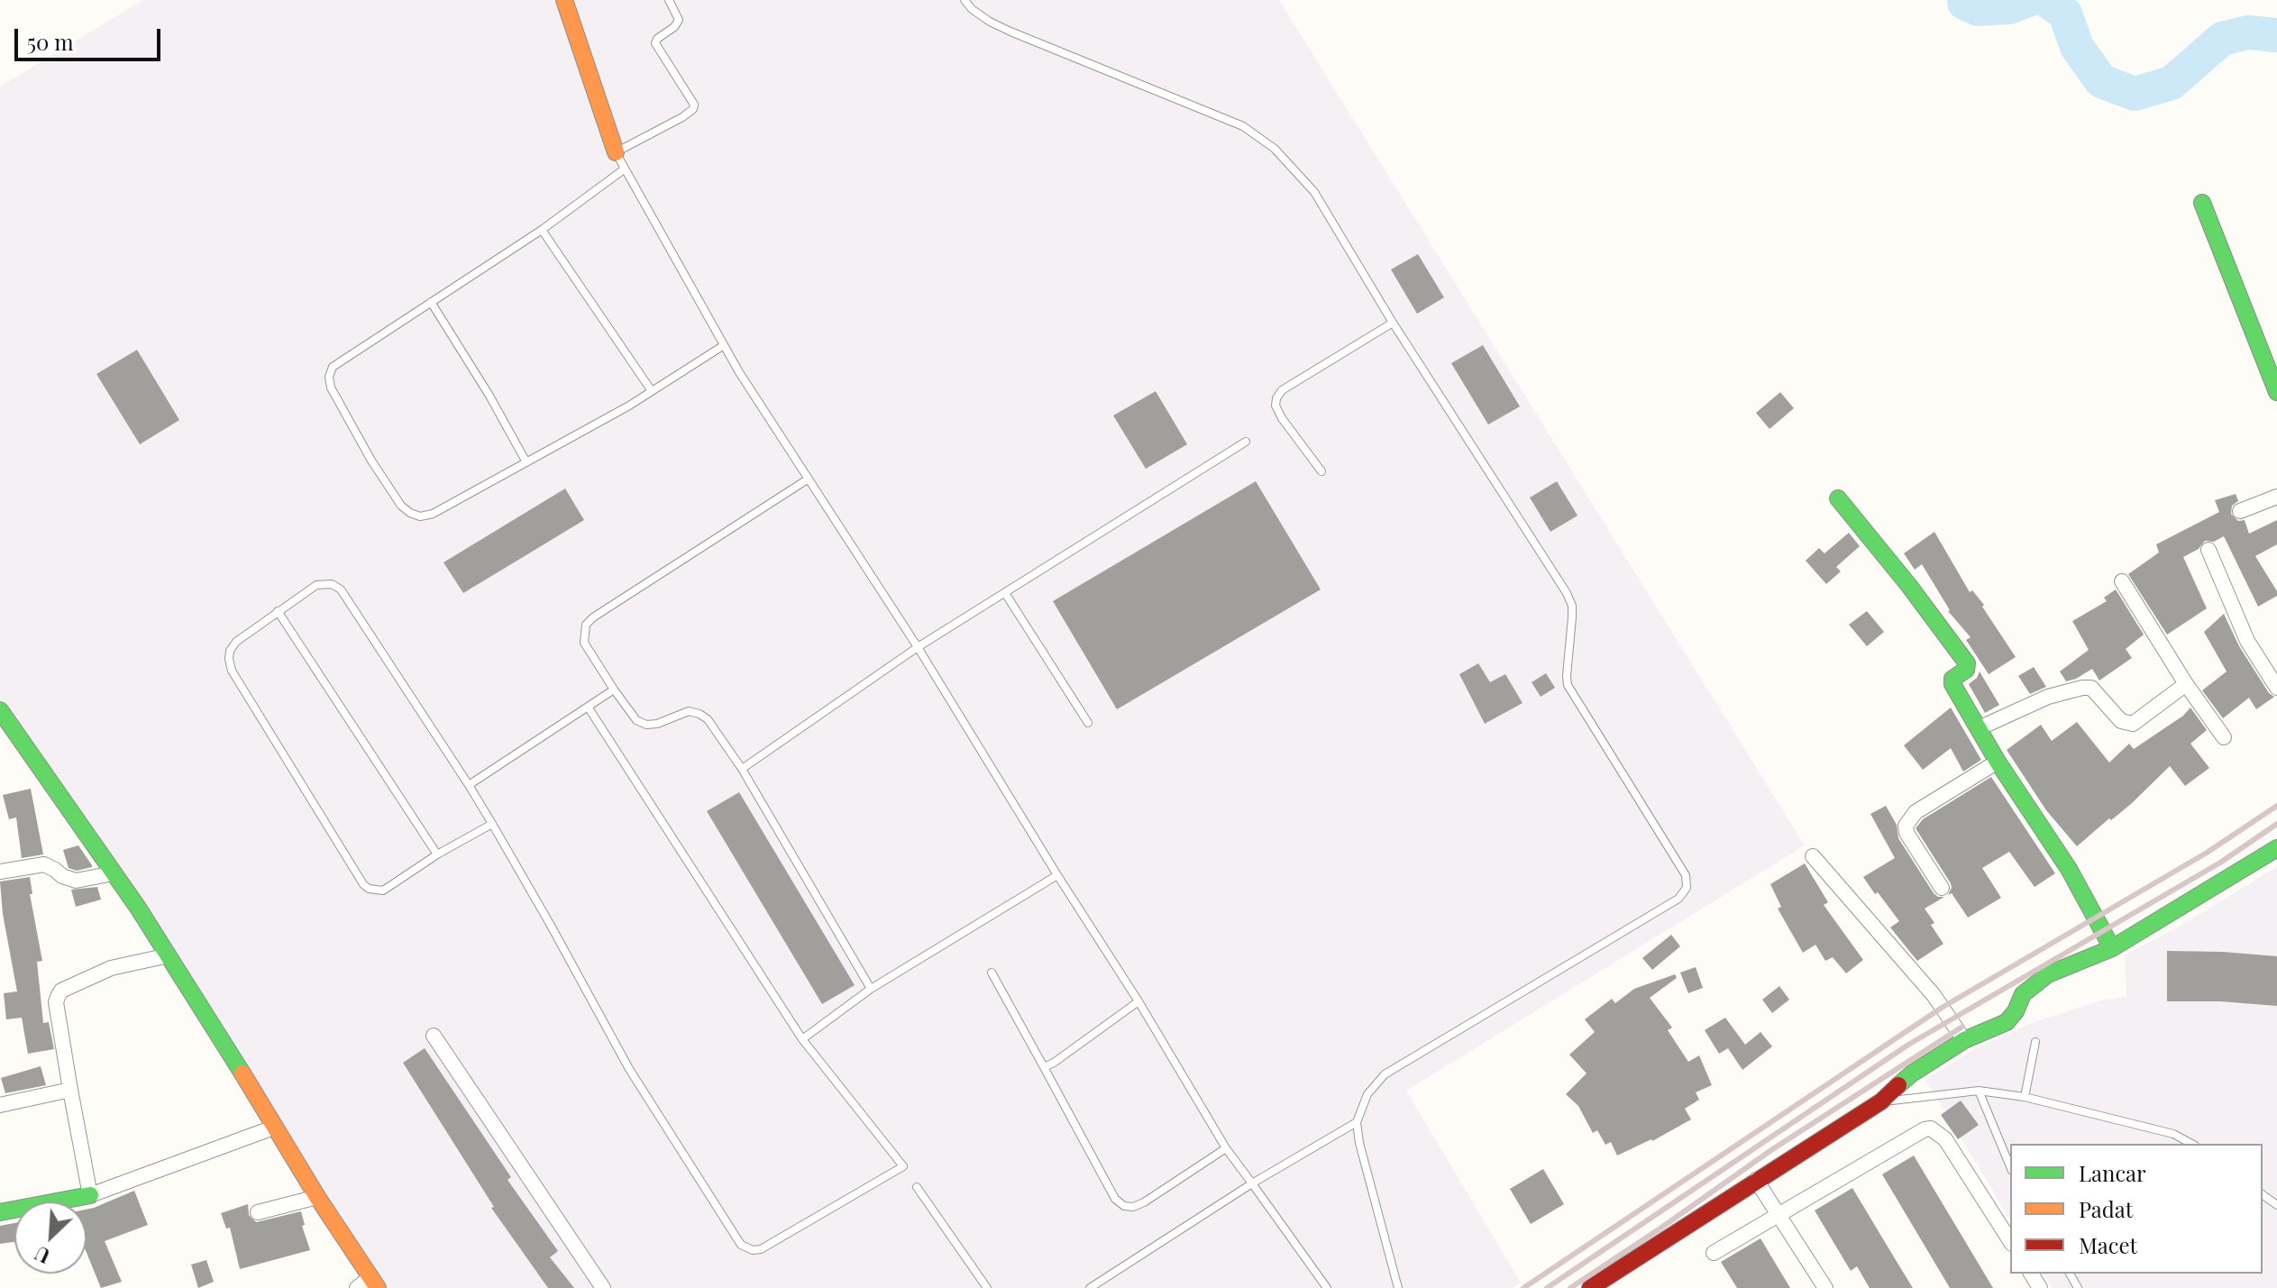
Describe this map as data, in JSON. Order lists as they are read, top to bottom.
{
  "legend": ["Lancar", "Padat", "Macet"],
  "scale_bar": "50 m",
  "north": "bottom left"
}
